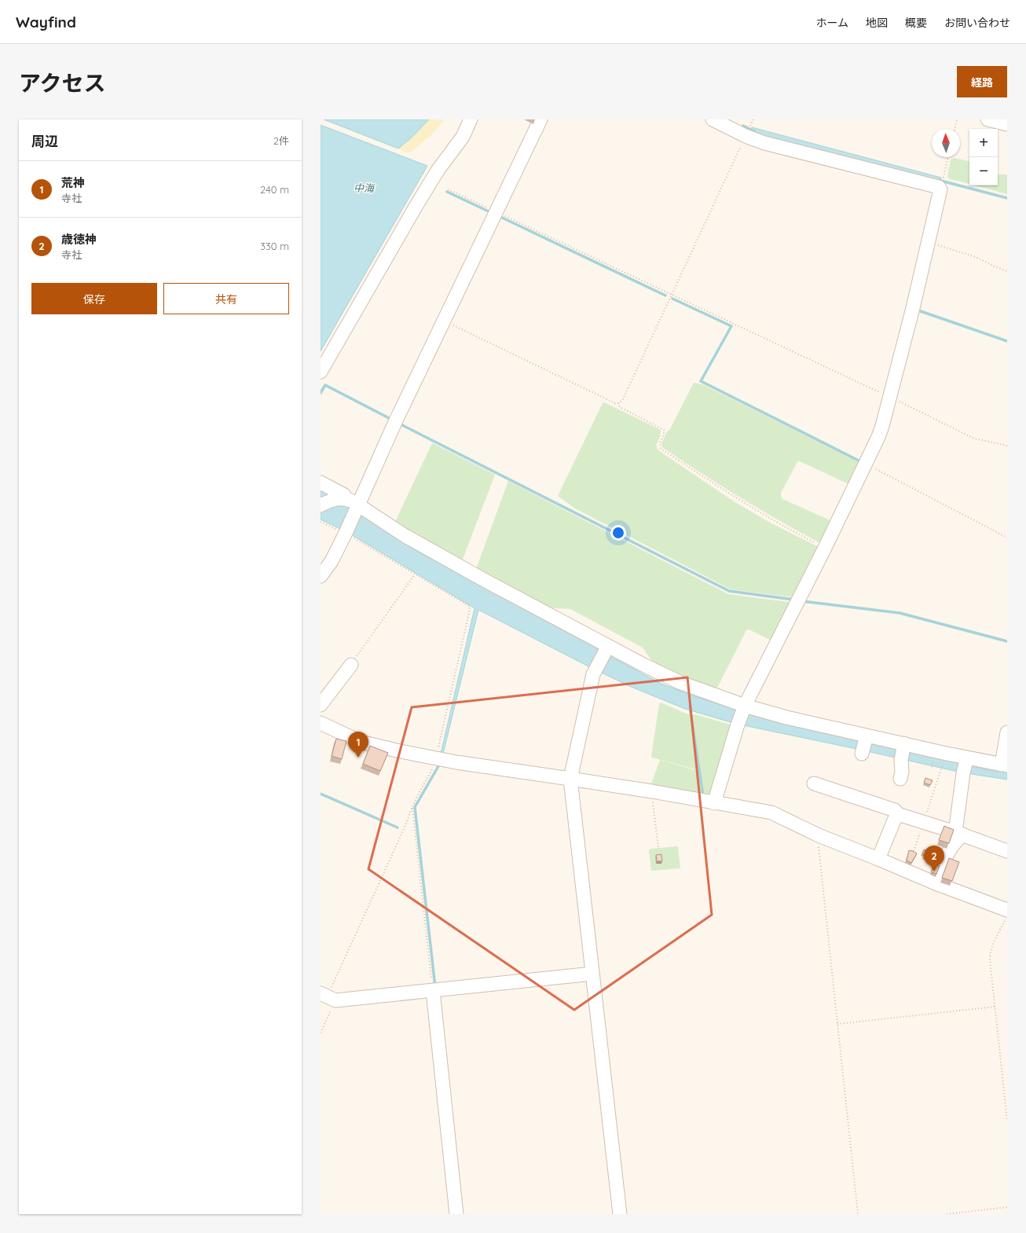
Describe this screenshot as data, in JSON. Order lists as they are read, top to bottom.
{
  "water": ["中海"],
  "north": "top",
  "page": {
    "header": "Wayfind",
    "nav": [
      "ホーム",
      "地図",
      "概要",
      "お問い合わせ"
    ],
    "title": "アクセス",
    "buttons": [
      "経路",
      ["保存", "共有"]
    ],
    "heading": ["周辺", "2件"],
    "map_buttons": ["+", "−"],
    "list": [
      {
        "mark": "1",
        "name": "荒神",
        "note": "寺社",
        "value": "240 m"
      },
      {
        "mark": "2",
        "name": "歳徳神",
        "note": "寺社",
        "value": "330 m"
      }
    ],
    "pins": ["1", "2"]
  }
}
